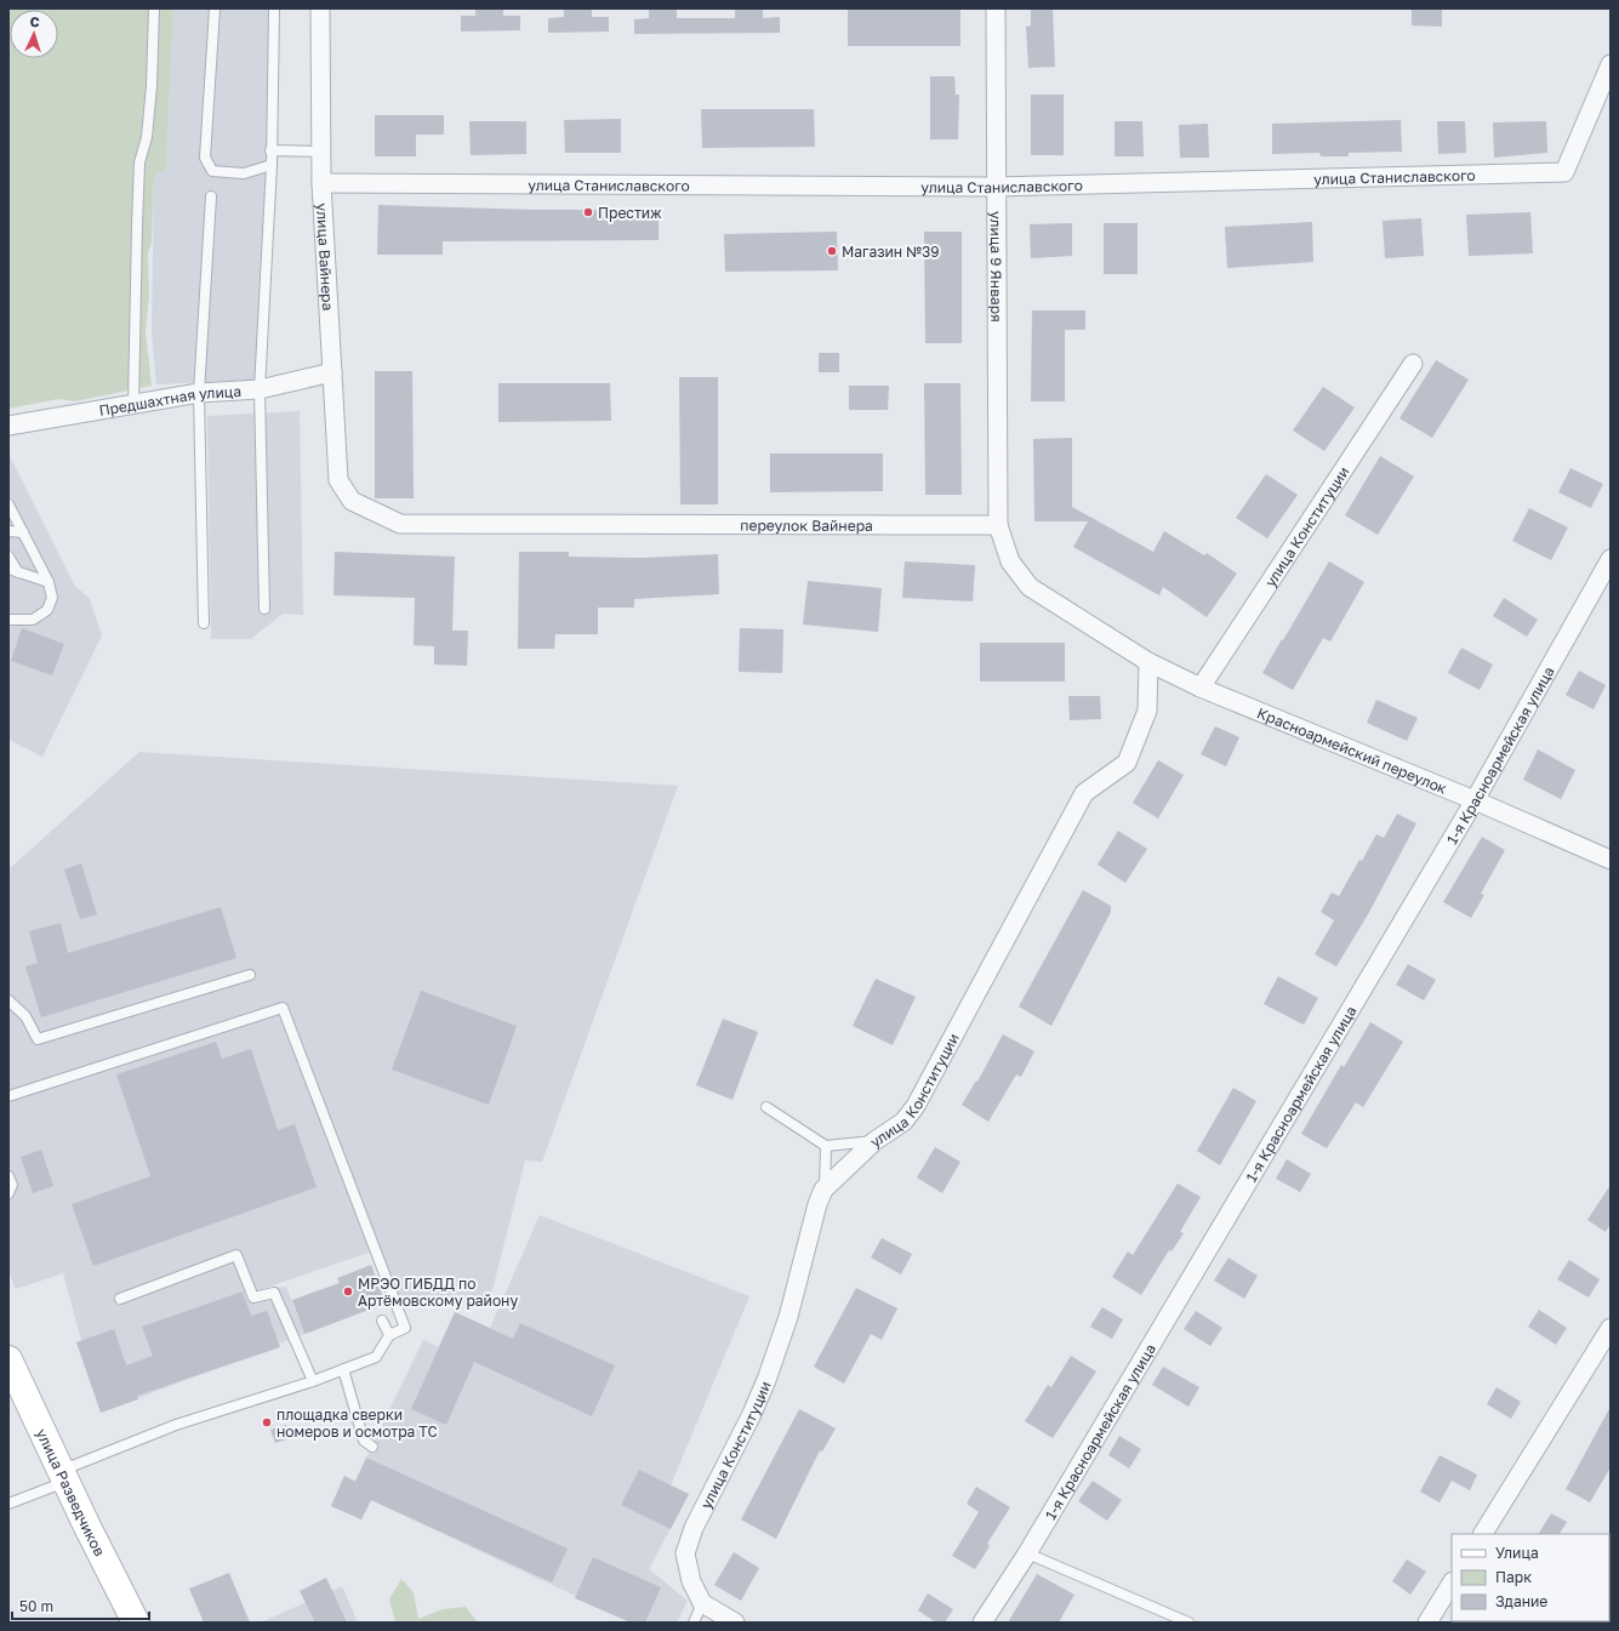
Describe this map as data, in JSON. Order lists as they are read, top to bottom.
{
  "streets": {
    "main road": ["улица Разведчиков"],
    "street": [
      "улица Станиславского",
      "улица Вайнера",
      "улица 9 Января",
      "Предшахтная улица",
      "переулок Вайнера",
      "улица Конституции",
      "Красноармейский переулок",
      "1-я Красноармейская улица"
    ]
  },
  "crossings": [
    ["улица Станиславского", "улица Вайнера"],
    ["улица Станиславского", "улица 9 Января"],
    ["улица Вайнера", "Предшахтная улица"],
    ["улица Вайнера", "переулок Вайнера"],
    ["улица 9 Января", "переулок Вайнера"],
    ["улица Конституции", "Красноармейский переулок"],
    ["Красноармейский переулок", "1-я Красноармейская улица"]
  ],
  "places": [
    "Престиж",
    "Магазин №39",
    "МРЭО ГИБДД по Артёмовскому району",
    "площадка сверки номеров и осмотра ТС"
  ],
  "legend": ["Улица", "Парк", "Здание"],
  "scale_bar": "50 m",
  "north": "top"
}
